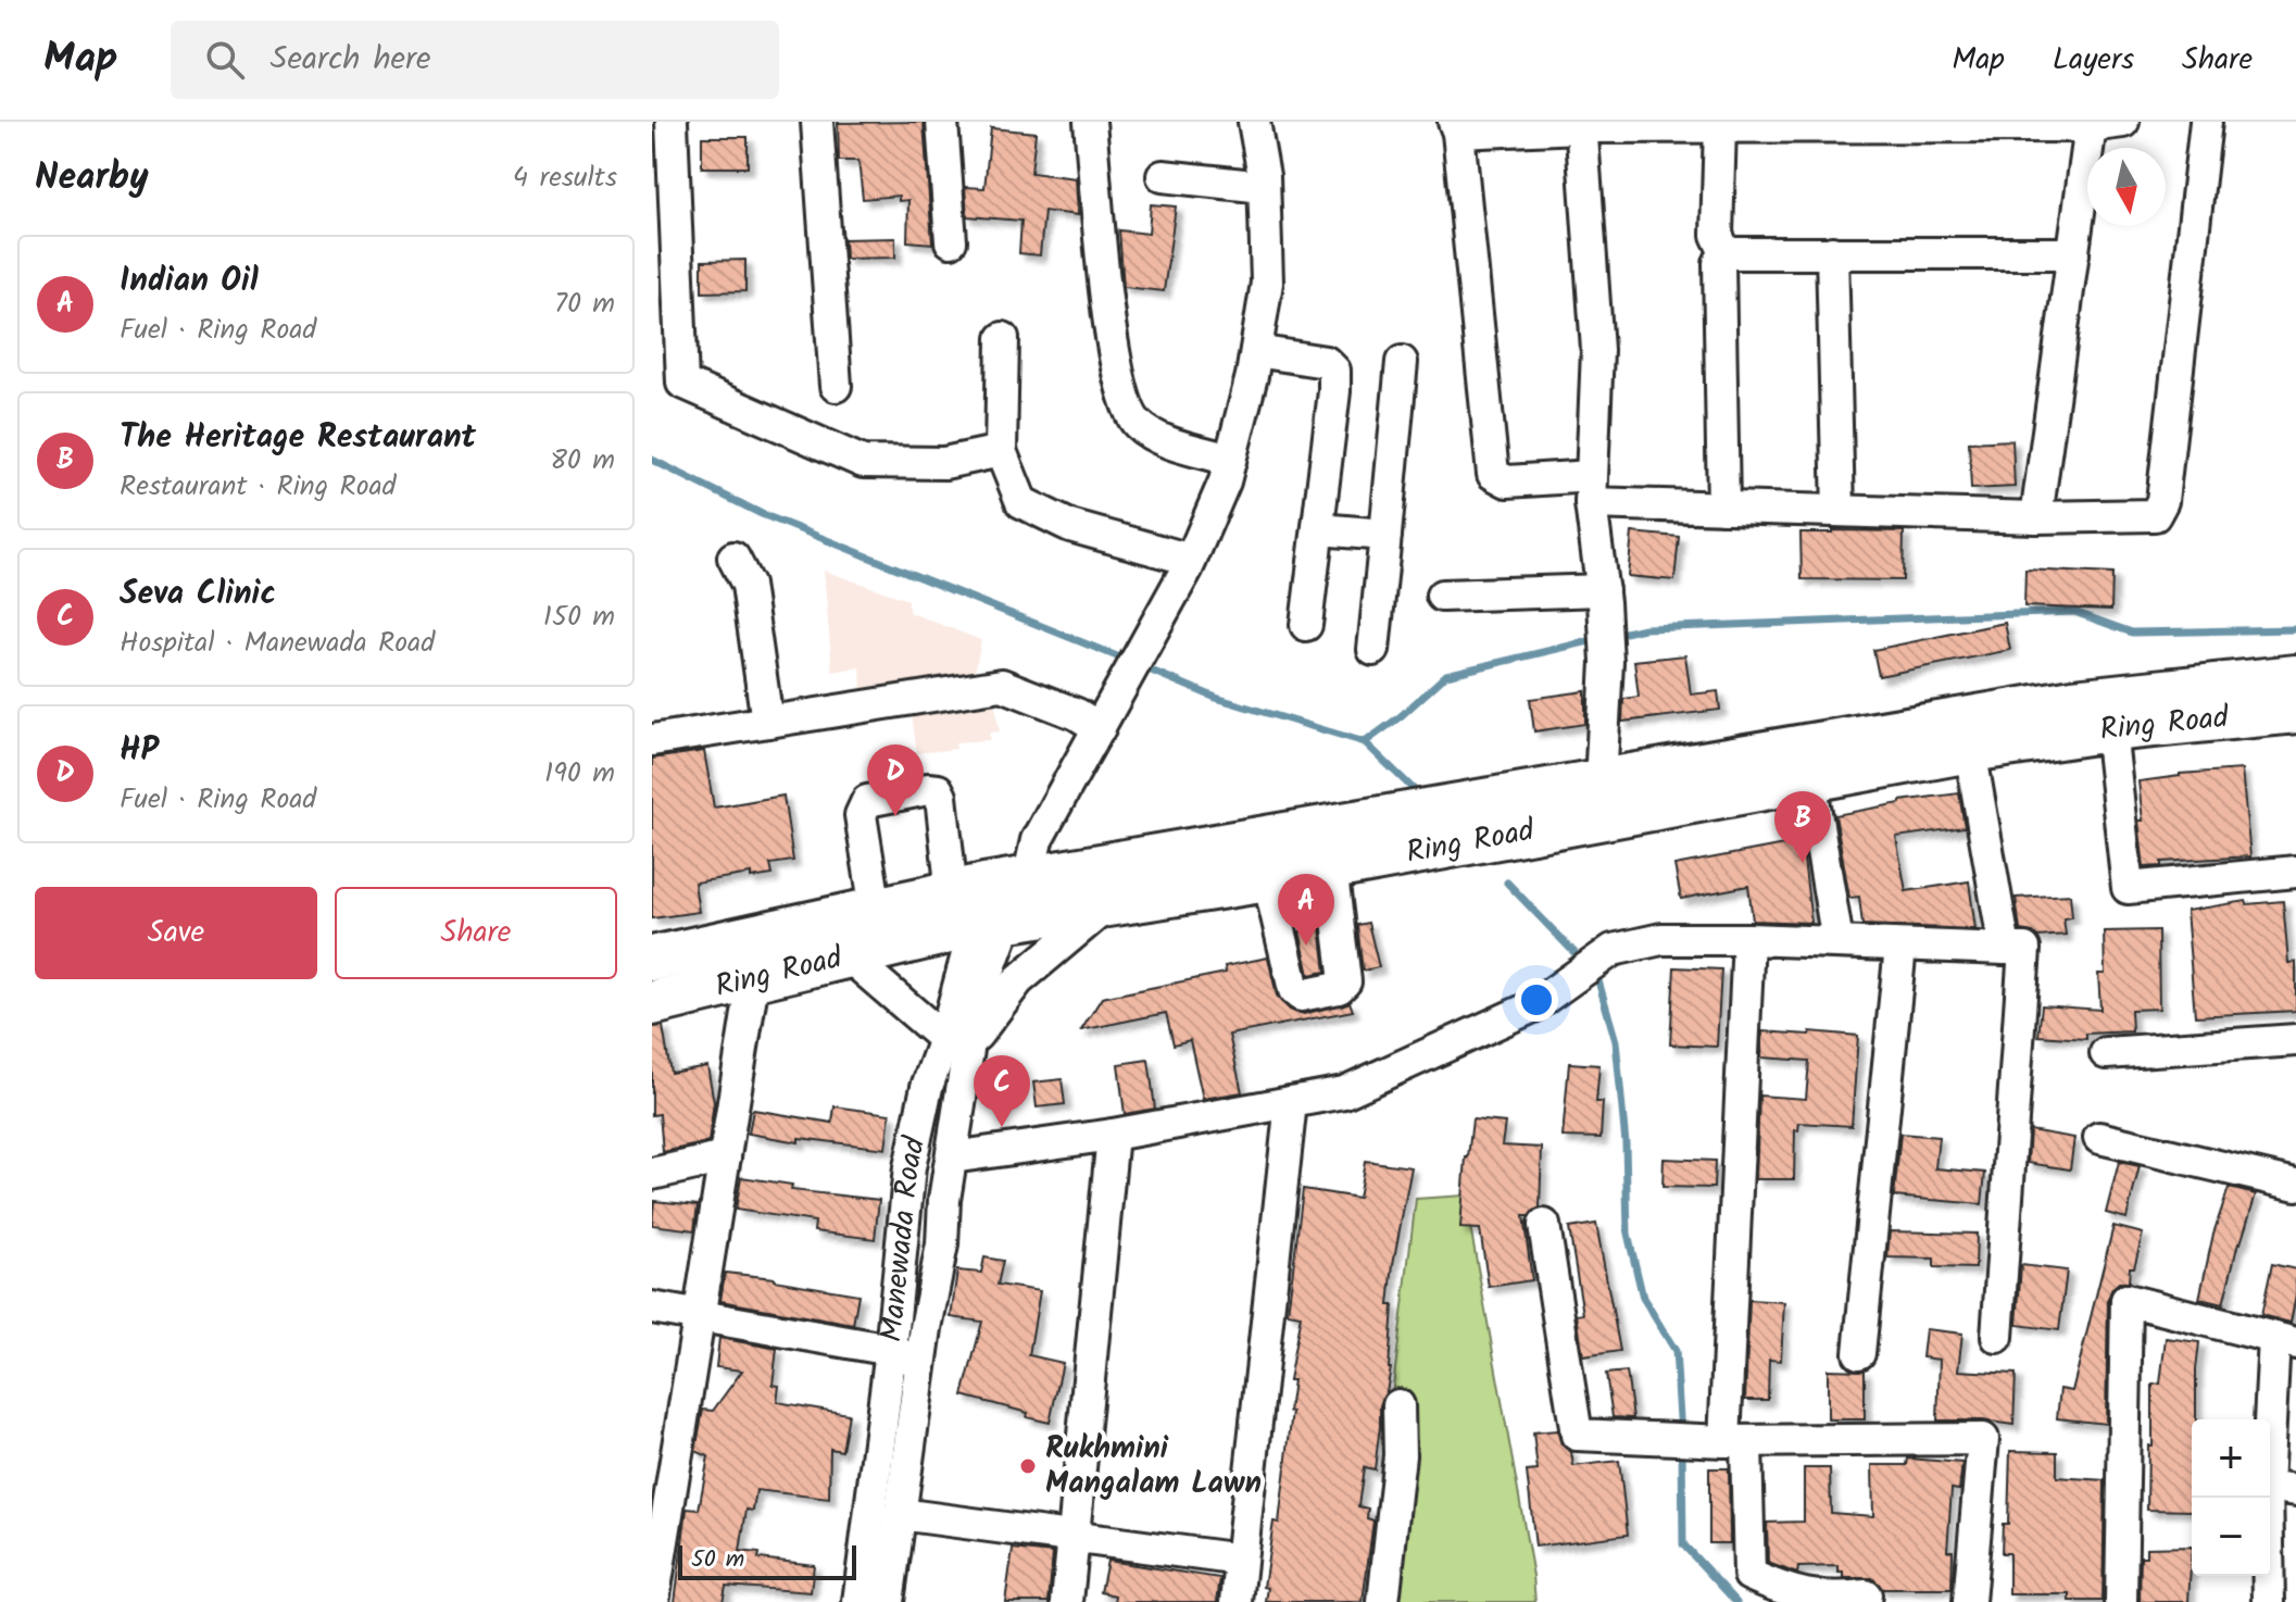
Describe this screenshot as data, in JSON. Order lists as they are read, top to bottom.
{
  "streets": {
    "highway": ["Ring Road"],
    "street": ["Manewada Road"]
  },
  "places": ["Rukhmini Mangalam Lawn"],
  "scale_bar": "50 m",
  "north": "bottom",
  "page": {
    "header": "Map",
    "search": "Search here",
    "nav": ["Map", "Layers", "Share"],
    "heading": ["Nearby", "4 results"],
    "list": [
      {
        "mark": "A",
        "name": "Indian Oil",
        "note": "Fuel · Ring Road",
        "value": "70 m"
      },
      {
        "mark": "B",
        "name": "The Heritage Restaurant",
        "note": "Restaurant · Ring Road",
        "value": "80 m"
      },
      {
        "mark": "C",
        "name": "Seva Clinic",
        "note": "Hospital · Manewada Road",
        "value": "150 m"
      },
      {
        "mark": "D",
        "name": "HP",
        "note": "Fuel · Ring Road",
        "value": "190 m"
      }
    ],
    "pins": [
      "D",
      "B",
      "A",
      "C"
    ],
    "buttons": ["Save", "Share"],
    "map_buttons": ["+", "−"],
    "scale": "50 m"
  }
}
